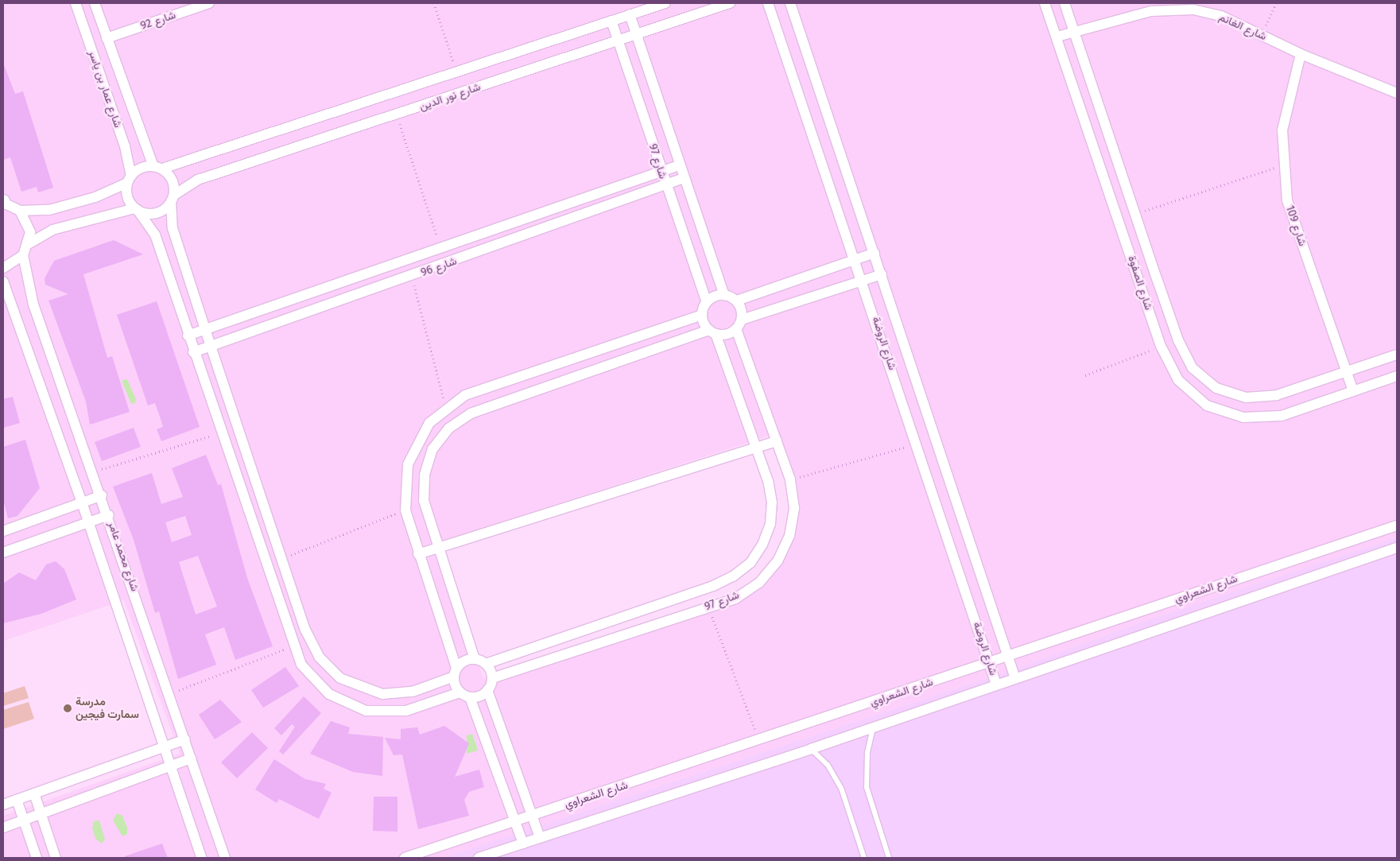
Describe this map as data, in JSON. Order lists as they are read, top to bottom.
{
  "streets": {
    "street": [
      "شارع 92",
      "شارع الغانم",
      "شارع عمار بن ياسر",
      "شارع نور الدين",
      "شارع 97",
      "شارع 109",
      "شارع 96",
      "شارع الصفوة",
      "شارع الروضة",
      "شارع محمد عامر",
      "شارع الشعراوي"
    ]
  },
  "crossings": [
    ["شارع 92", "شارع عمار بن ياسر"],
    ["شارع الغانم", "شارع 109"],
    ["شارع الغانم", "شارع الصفوة"],
    ["شارع عمار بن ياسر", "شارع نور الدين"],
    ["شارع نور الدين", "شارع 97"],
    ["شارع 97", "شارع 96"],
    ["شارع 109", "شارع الصفوة"],
    ["شارع الروضة", "شارع الشعراوي"]
  ],
  "places": ["مدرسة سمارت فيجين"]
}
